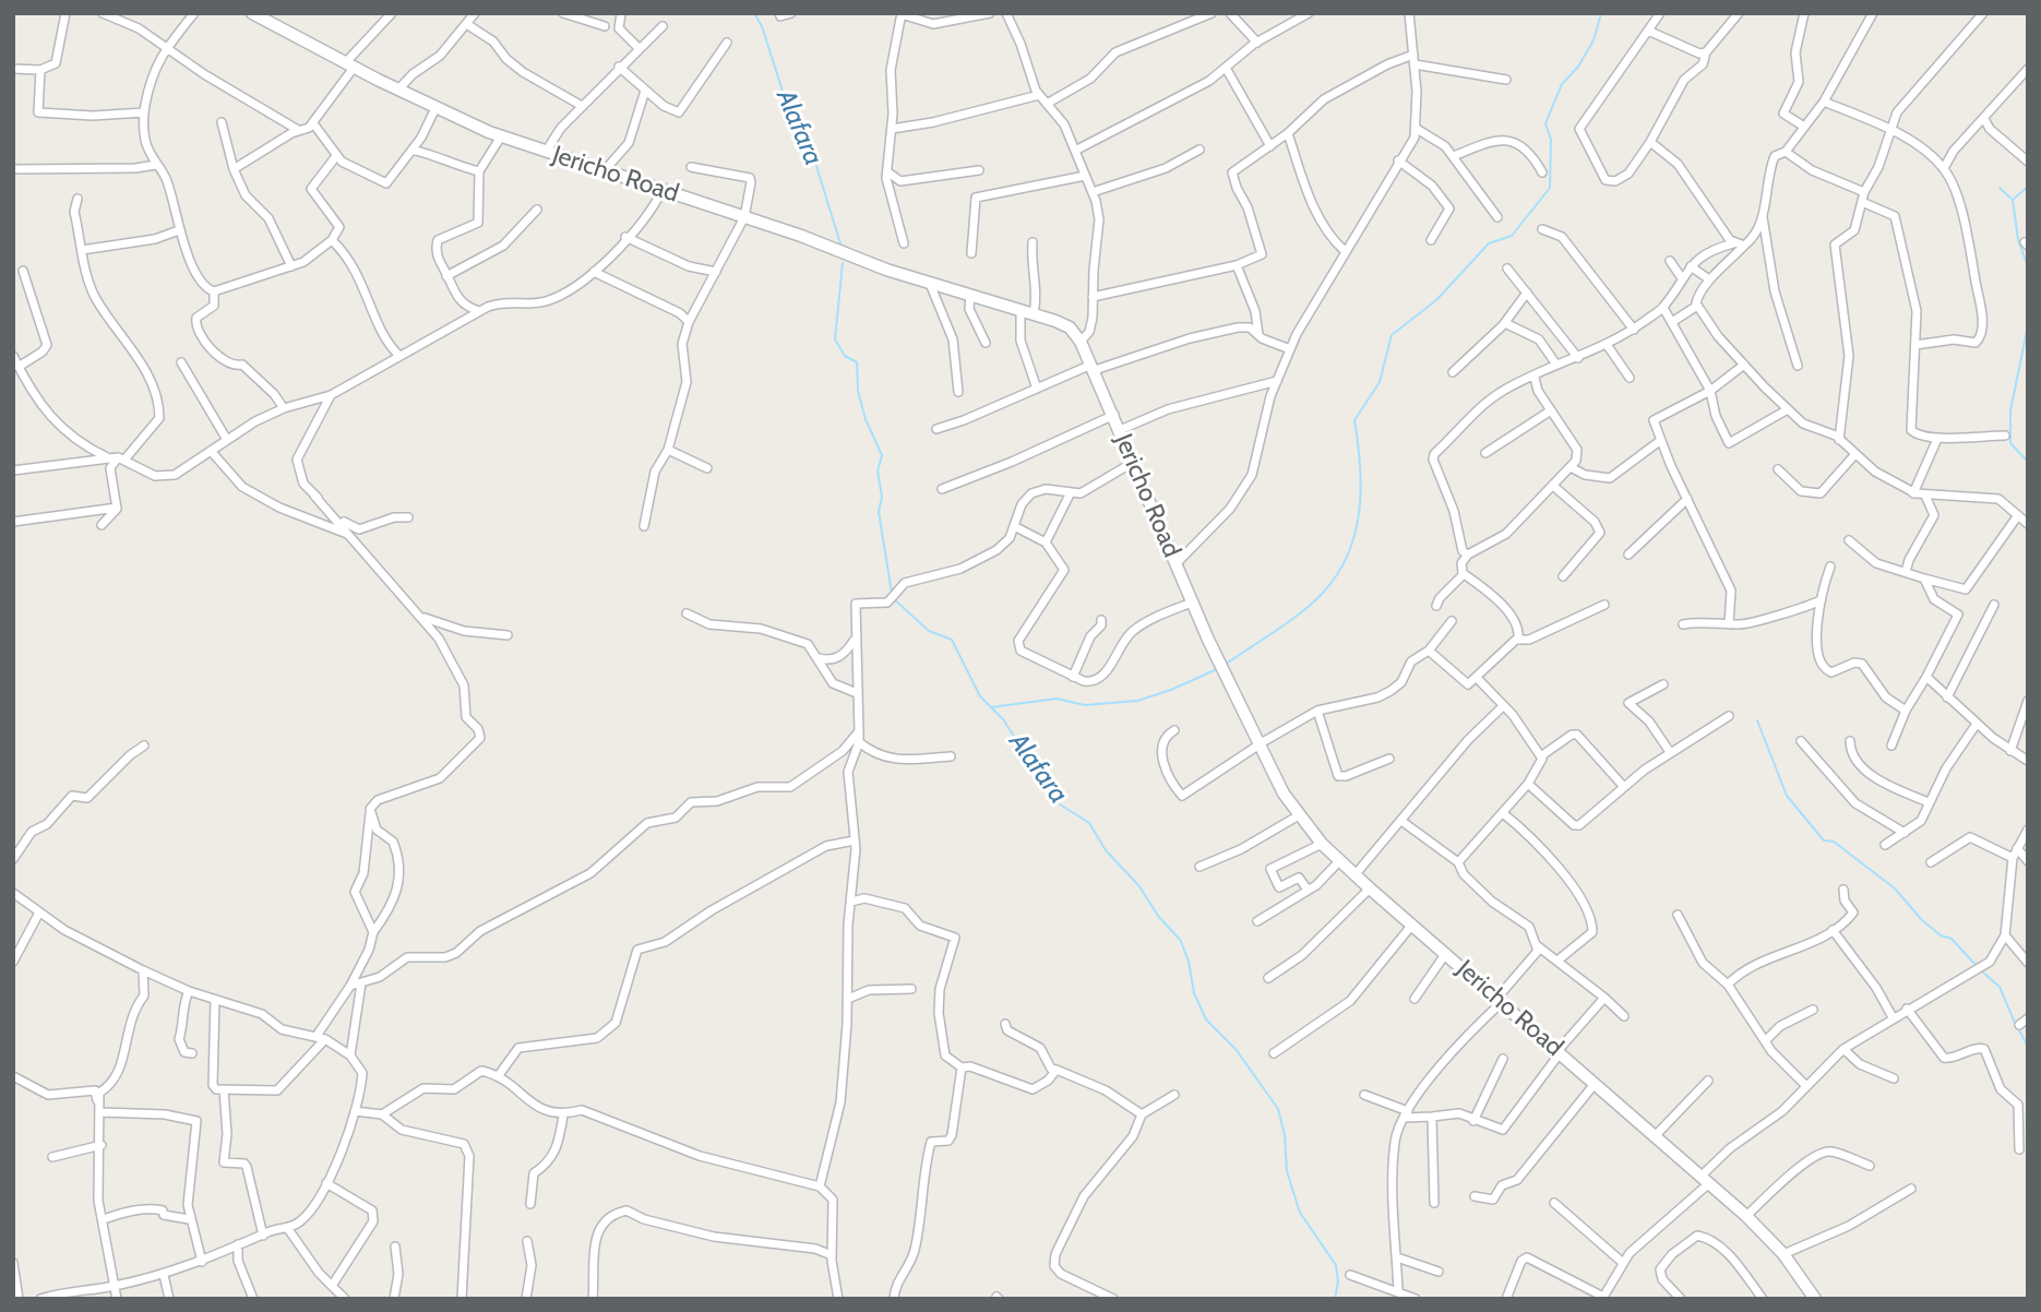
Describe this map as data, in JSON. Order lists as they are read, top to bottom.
{
  "streets": {
    "street": ["Jericho Road"]
  },
  "water": ["Alafara"]
}
